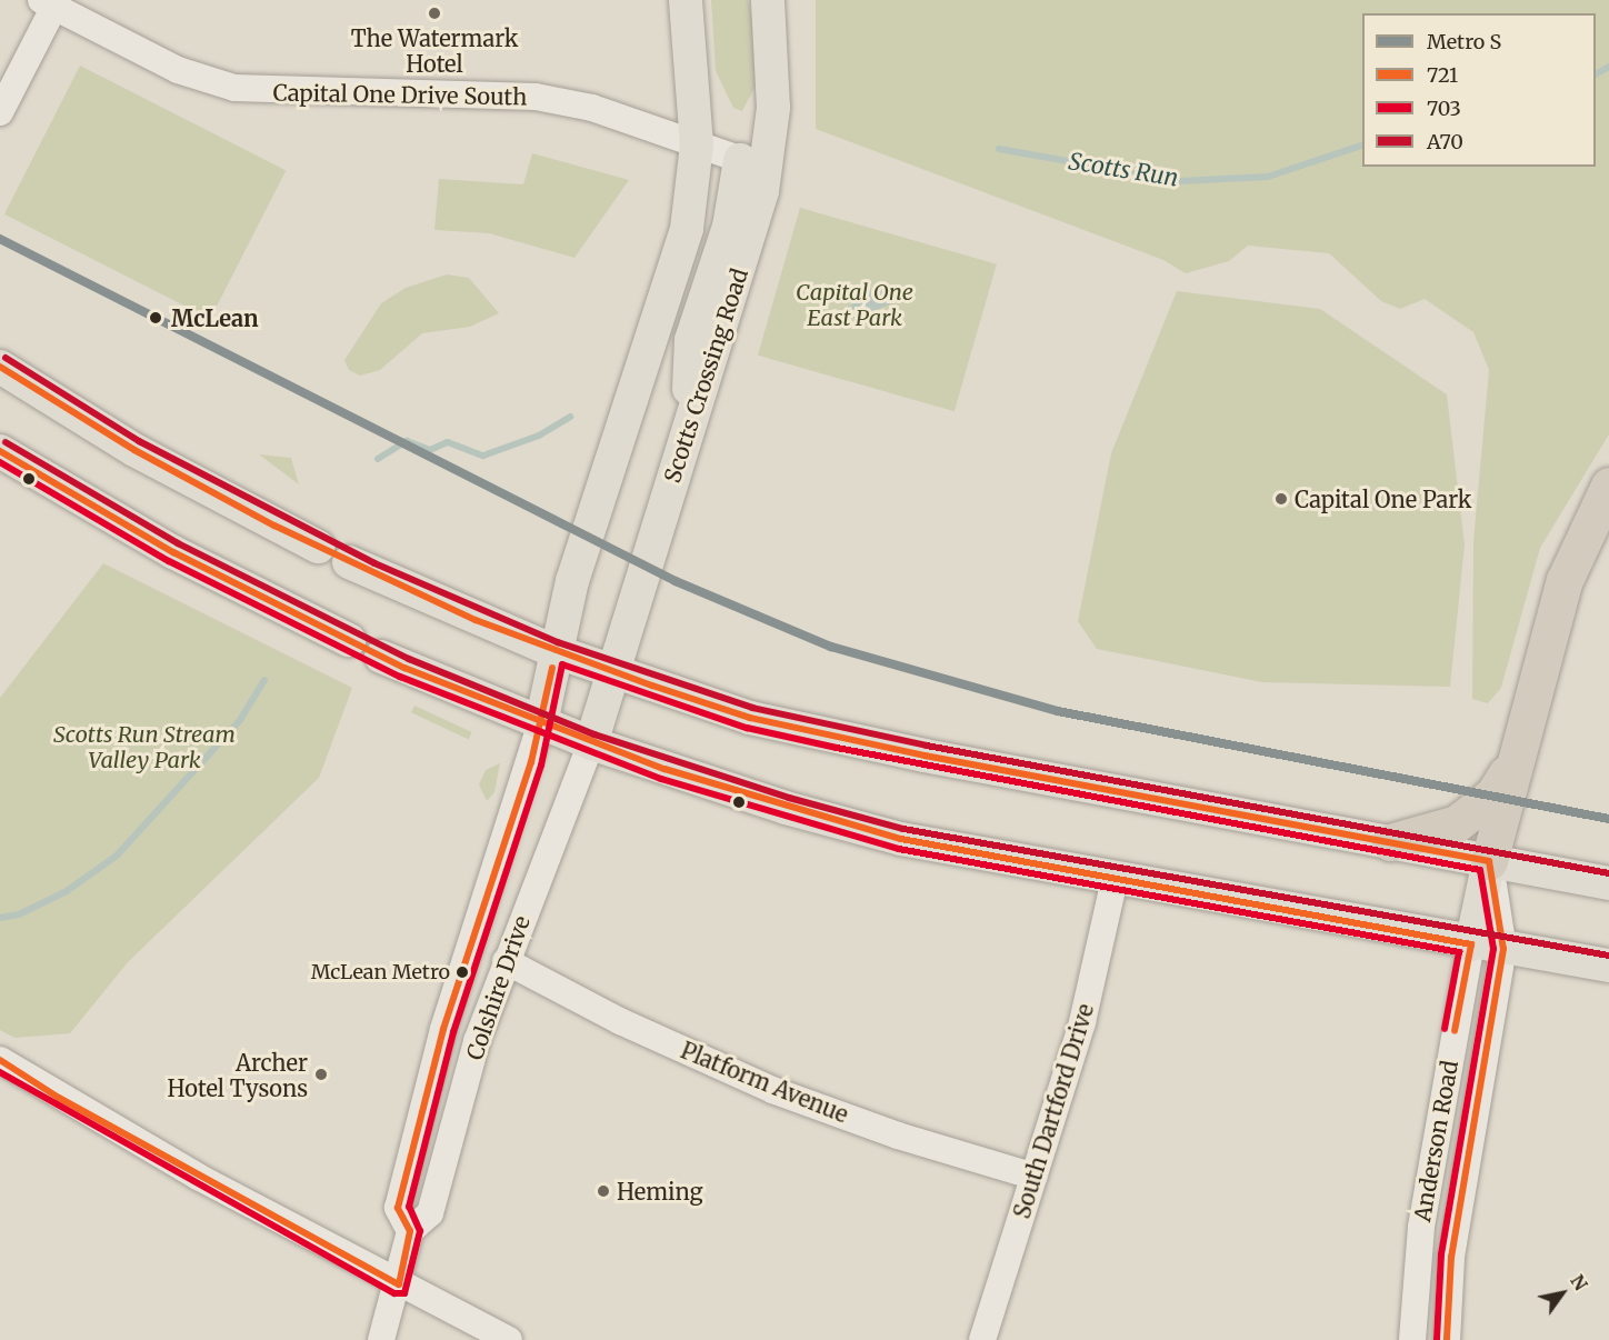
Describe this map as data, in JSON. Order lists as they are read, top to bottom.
{
  "streets": {
    "main road": ["Scotts Crossing Road"],
    "street": [
      "Capital One Drive South",
      "Colshire Drive",
      "Platform Avenue",
      "South Dartford Drive",
      "Anderson Road"
    ]
  },
  "crossings": [
    ["Capital One Drive South", "Scotts Crossing Road"],
    ["Scotts Crossing Road", "Colshire Drive"],
    ["Colshire Drive", "Platform Avenue"],
    ["Platform Avenue", "South Dartford Drive"]
  ],
  "water": ["Scotts Run"],
  "parks": ["Capital One East Park", "Scotts Run Stream Valley Park"],
  "places": [
    "The Watermark Hotel",
    "McLean",
    "Capital One Park",
    "McLean Metro",
    "Archer Hotel Tysons",
    "Heming"
  ],
  "lines": [
    "metro line S",
    "transit line A70",
    "transit line 721",
    "transit line 703"
  ],
  "legend": [
    "Metro S",
    "721",
    "703",
    "A70"
  ],
  "north": "top right"
}
